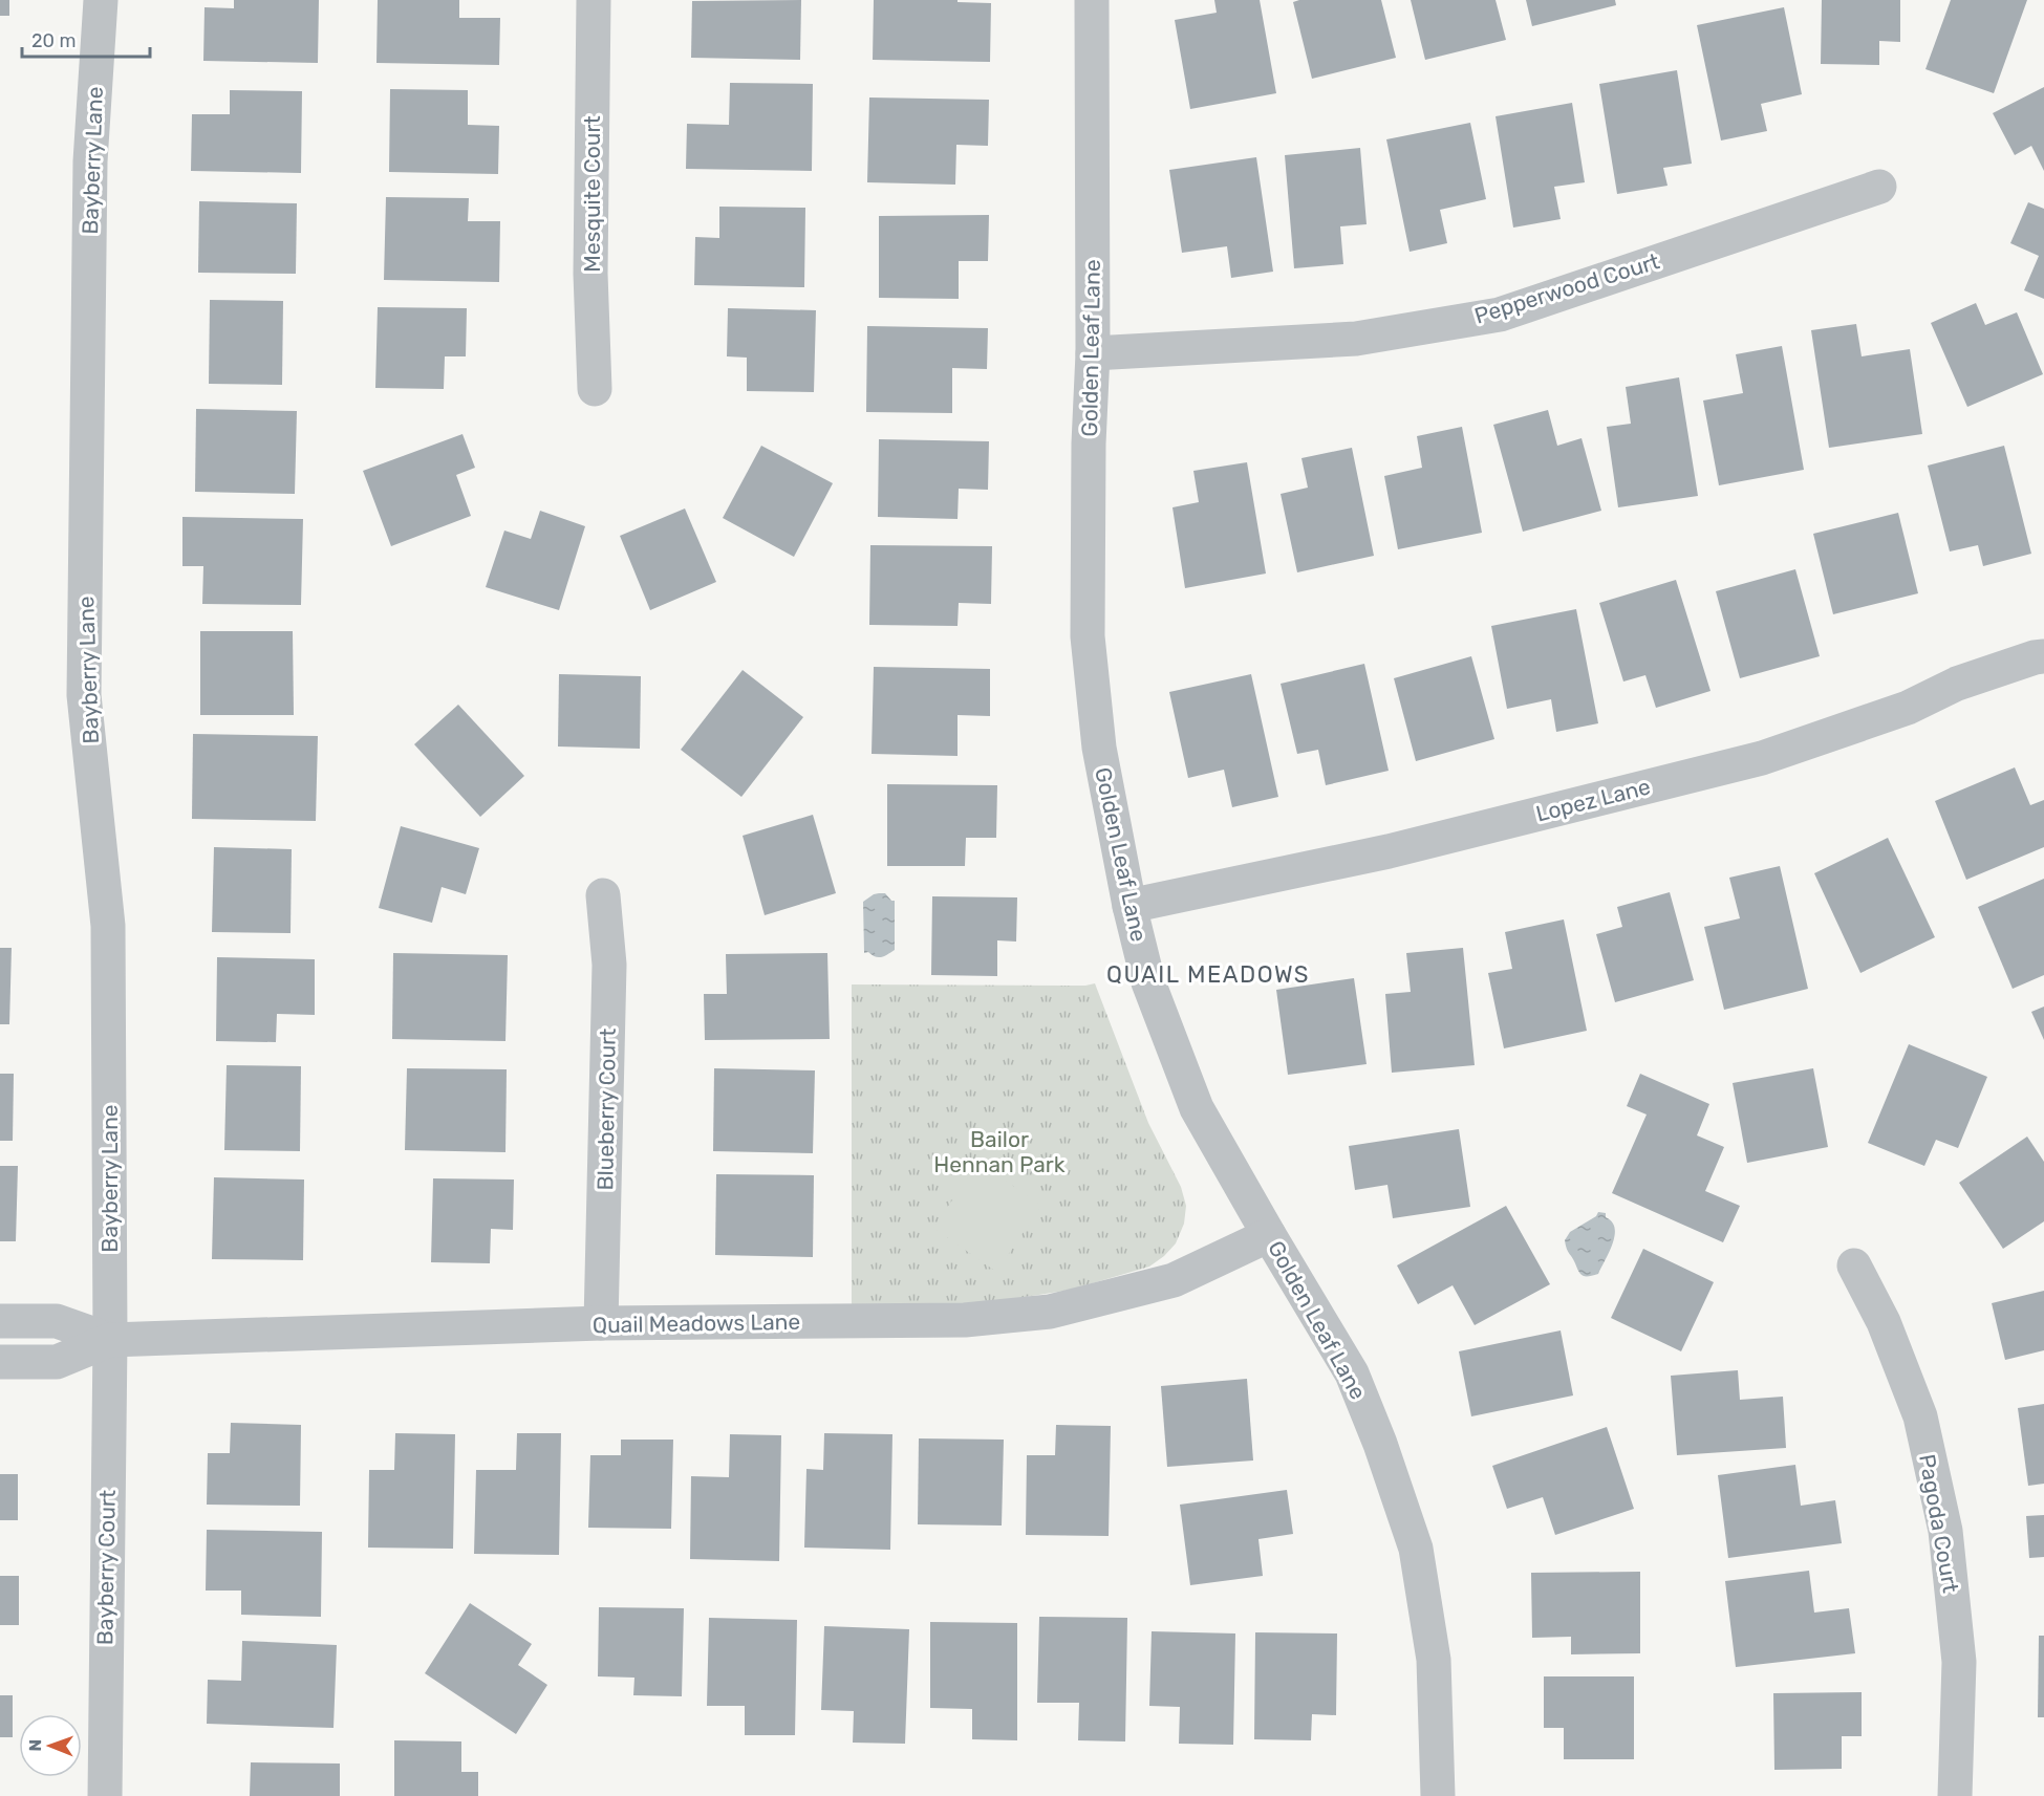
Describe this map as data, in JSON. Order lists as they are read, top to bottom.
{
  "streets": {
    "street": [
      "Bayberry Lane",
      "Mesquite Court",
      "Pepperwood Court",
      "Golden Leaf Lane",
      "Lopez Lane",
      "Blueberry Court",
      "Quail Meadows Lane",
      "Pagoda Court",
      "Bayberry Court"
    ]
  },
  "crossings": [
    ["Bayberry Lane", "Quail Meadows Lane"],
    ["Bayberry Lane", "Bayberry Court"],
    ["Pepperwood Court", "Golden Leaf Lane"],
    ["Golden Leaf Lane", "Lopez Lane"],
    ["Golden Leaf Lane", "Quail Meadows Lane"],
    ["Blueberry Court", "Quail Meadows Lane"],
    ["Quail Meadows Lane", "Bayberry Court"]
  ],
  "districts": ["QUAIL MEADOWS"],
  "parks": ["Bailor Hennan Park"],
  "scale_bar": "20 m",
  "north": "left"
}
